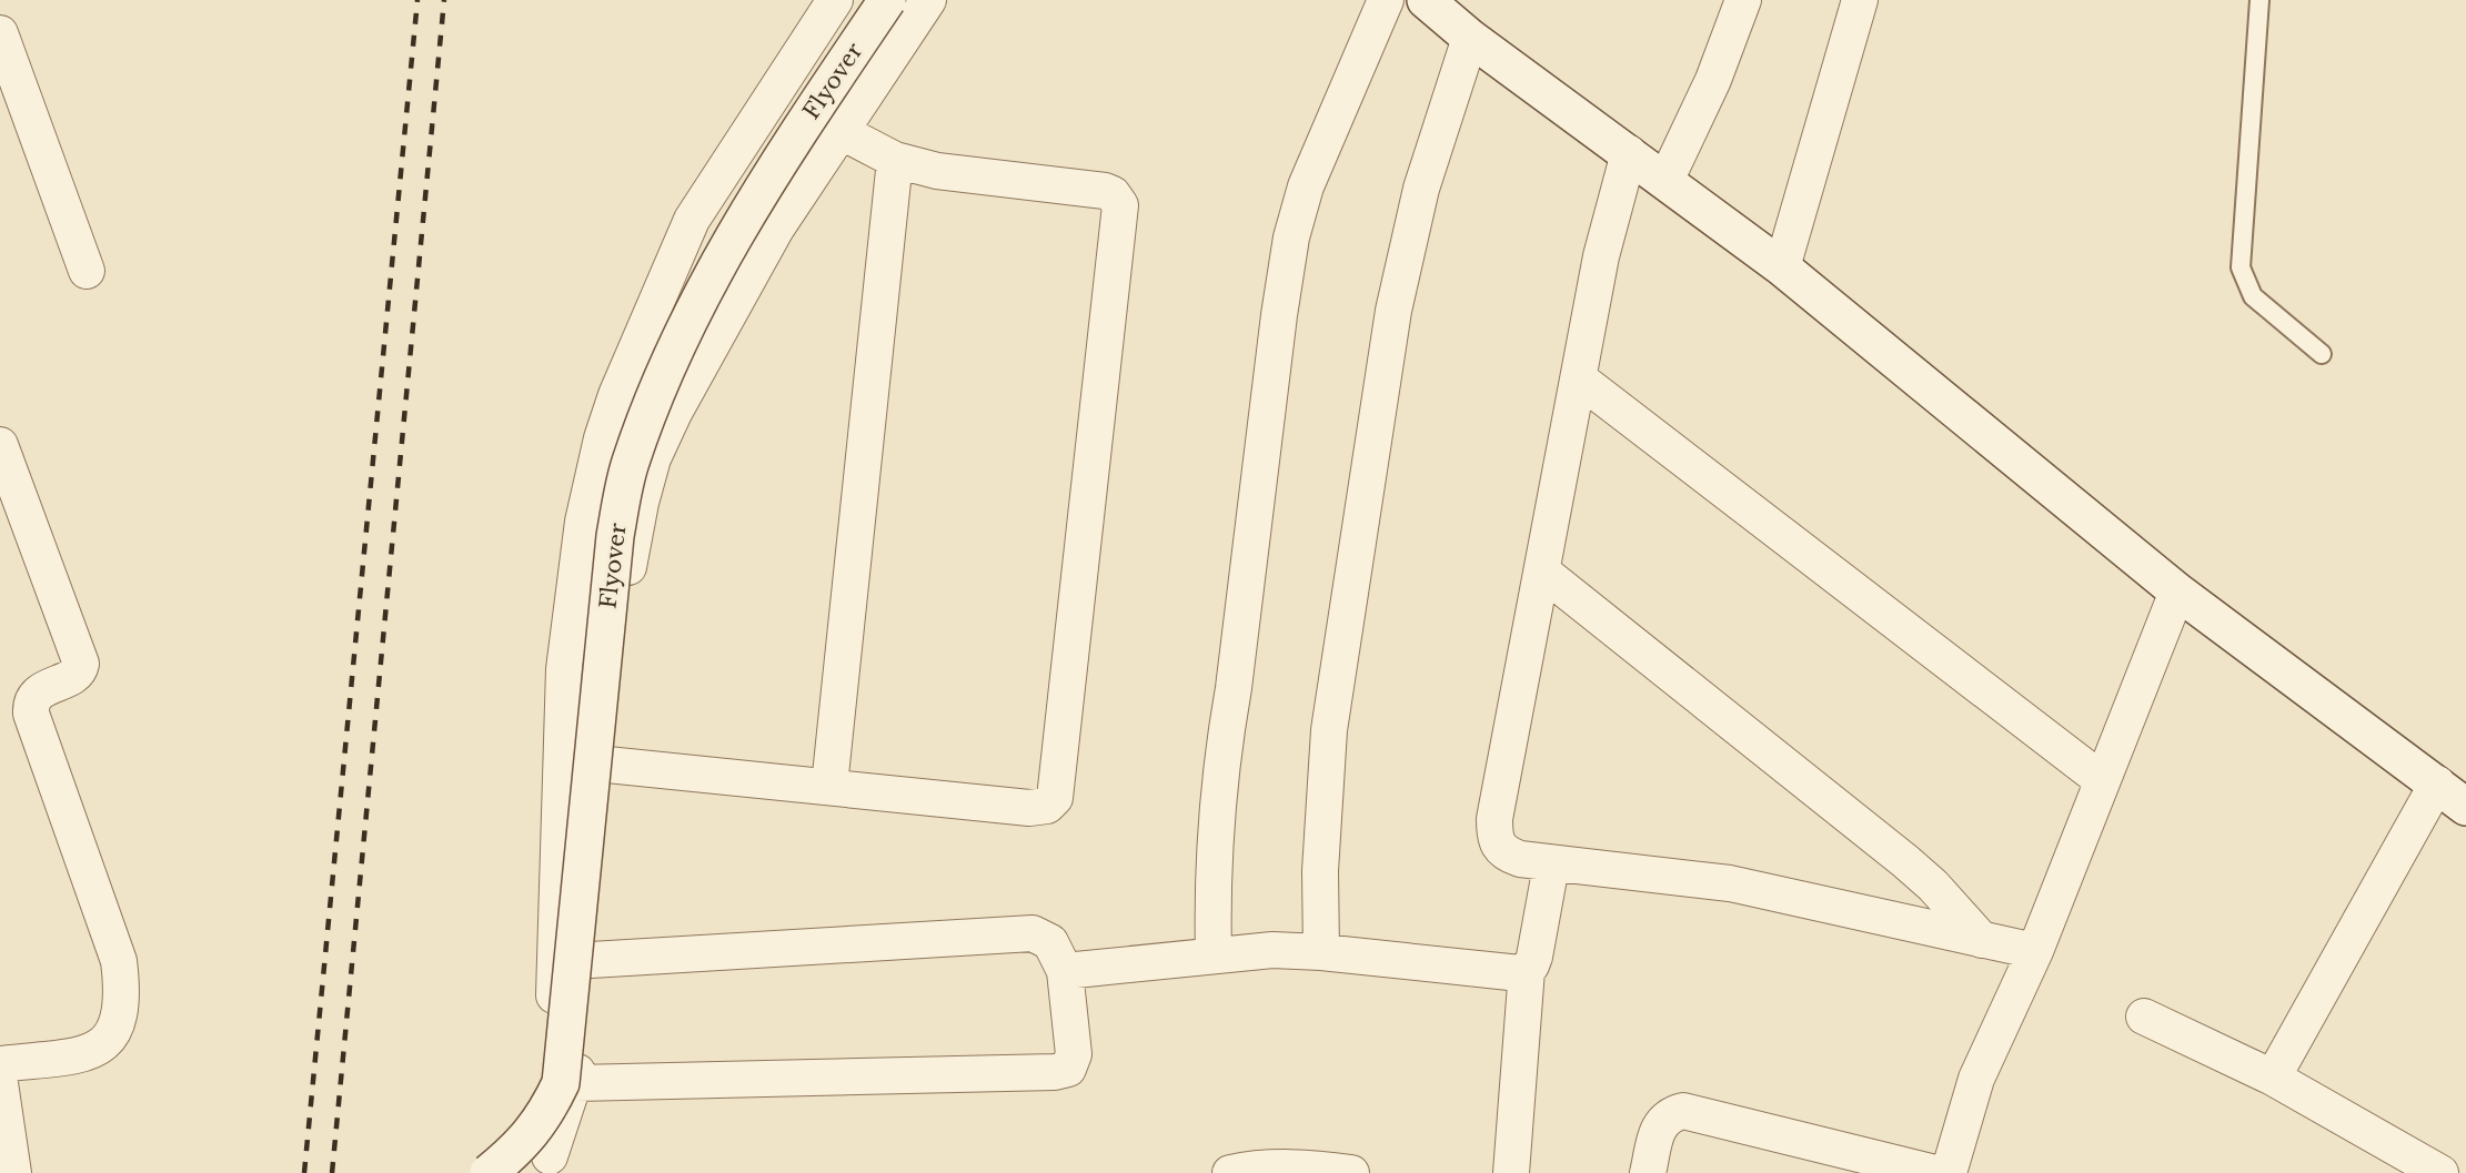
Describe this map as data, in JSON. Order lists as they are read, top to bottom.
{
  "streets": {
    "street": ["Flyover"]
  }
}
